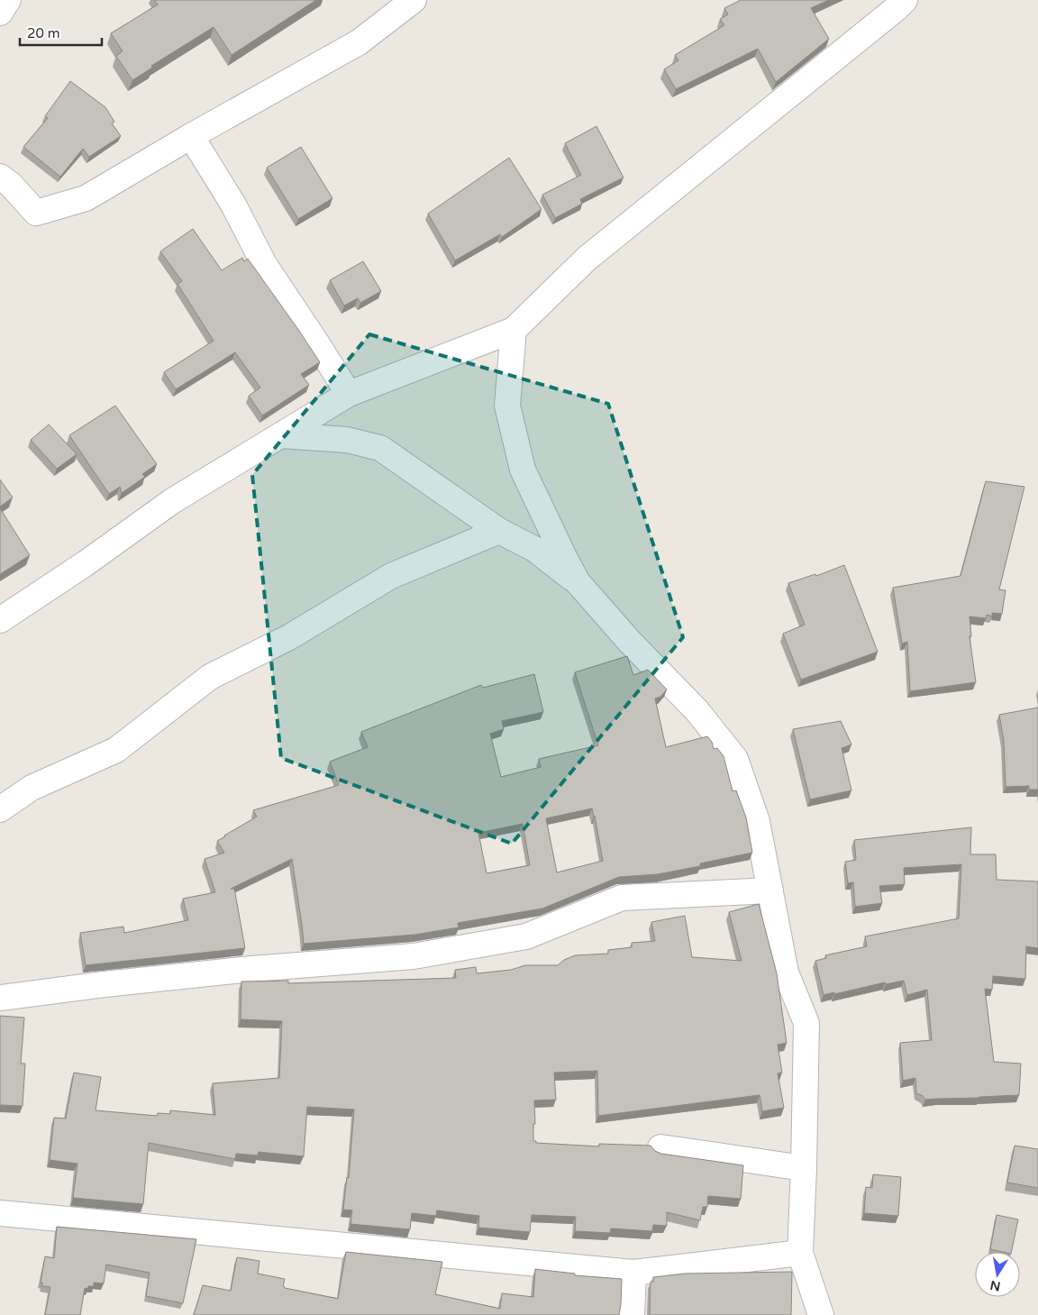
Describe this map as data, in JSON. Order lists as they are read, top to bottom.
{
  "scale_bar": "20 m",
  "north": "bottom"
}
